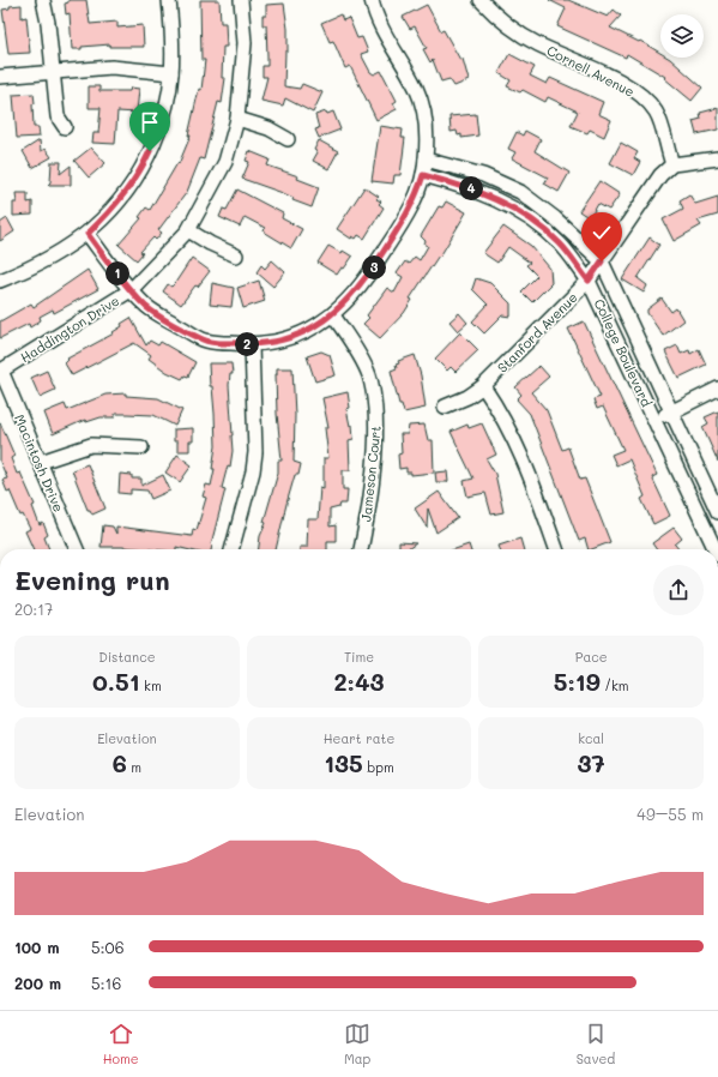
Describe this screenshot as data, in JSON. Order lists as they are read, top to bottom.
{
  "streets": {
    "street": [
      "Cornell Avenue",
      "Haddington Drive",
      "Stanford Avenue",
      "College Boulevard",
      "Macintosh Drive",
      "Jameson Court"
    ]
  },
  "crossings": [
    ["Cornell Avenue", "Stanford Avenue"],
    ["Haddington Drive", "Macintosh Drive"],
    ["Stanford Avenue", "College Boulevard"]
  ],
  "page": {
    "pins": [
      "4",
      "3",
      "1",
      "2"
    ],
    "heading": ["Evening run", "20:17"],
    "stats": [
      ["Distance", "0.51 km"],
      ["Time", "2:43"],
      ["Pace", "5:19 /km"],
      ["Elevation", "6 m"],
      ["Heart rate", "135 bpm"],
      ["kcal", "37"]
    ],
    "chart": ["Elevation", "49–55 m"],
    "list": [
      {
        "name": "100 m",
        "note": "5:06"
      },
      {
        "name": "200 m",
        "note": "5:16"
      }
    ],
    "tabs": ["Home", "Map", "Saved"]
  }
}
